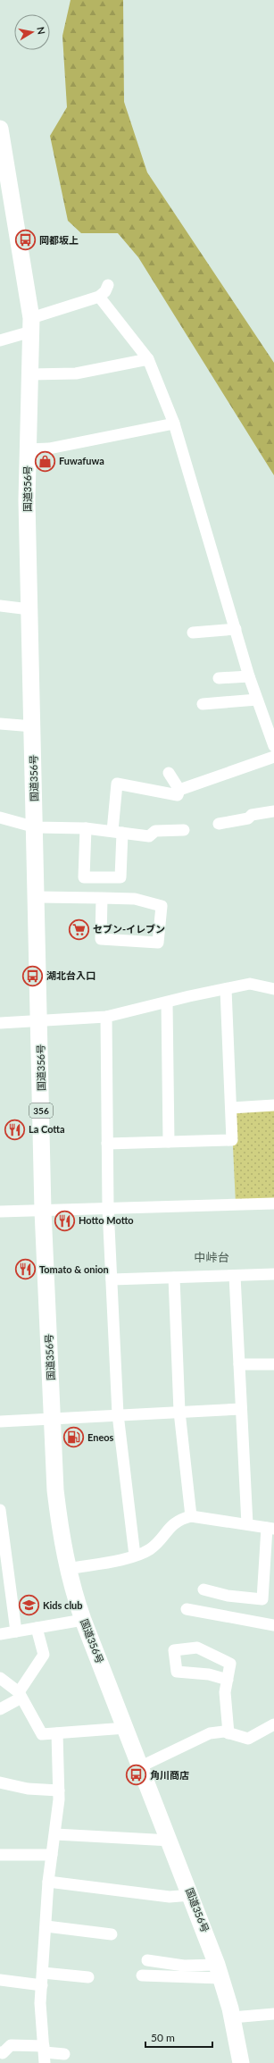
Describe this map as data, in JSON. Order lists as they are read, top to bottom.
{
  "streets": {
    "highway": ["国道356号", "356"]
  },
  "districts": ["中峠台"],
  "places": {
    "bus stop": ["岡都坂上", "湖北台入口", "角川商店"],
    "shop": ["Fuwafuwa"],
    "supermarket": ["セブン-イレブン"],
    "restaurant": ["La Cotta", "Hotto Motto", "Tomato & onion"],
    "fuel station": ["Eneos"],
    "school or university": ["Kids club"]
  },
  "scale_bar": "50 m",
  "north": "right"
}
